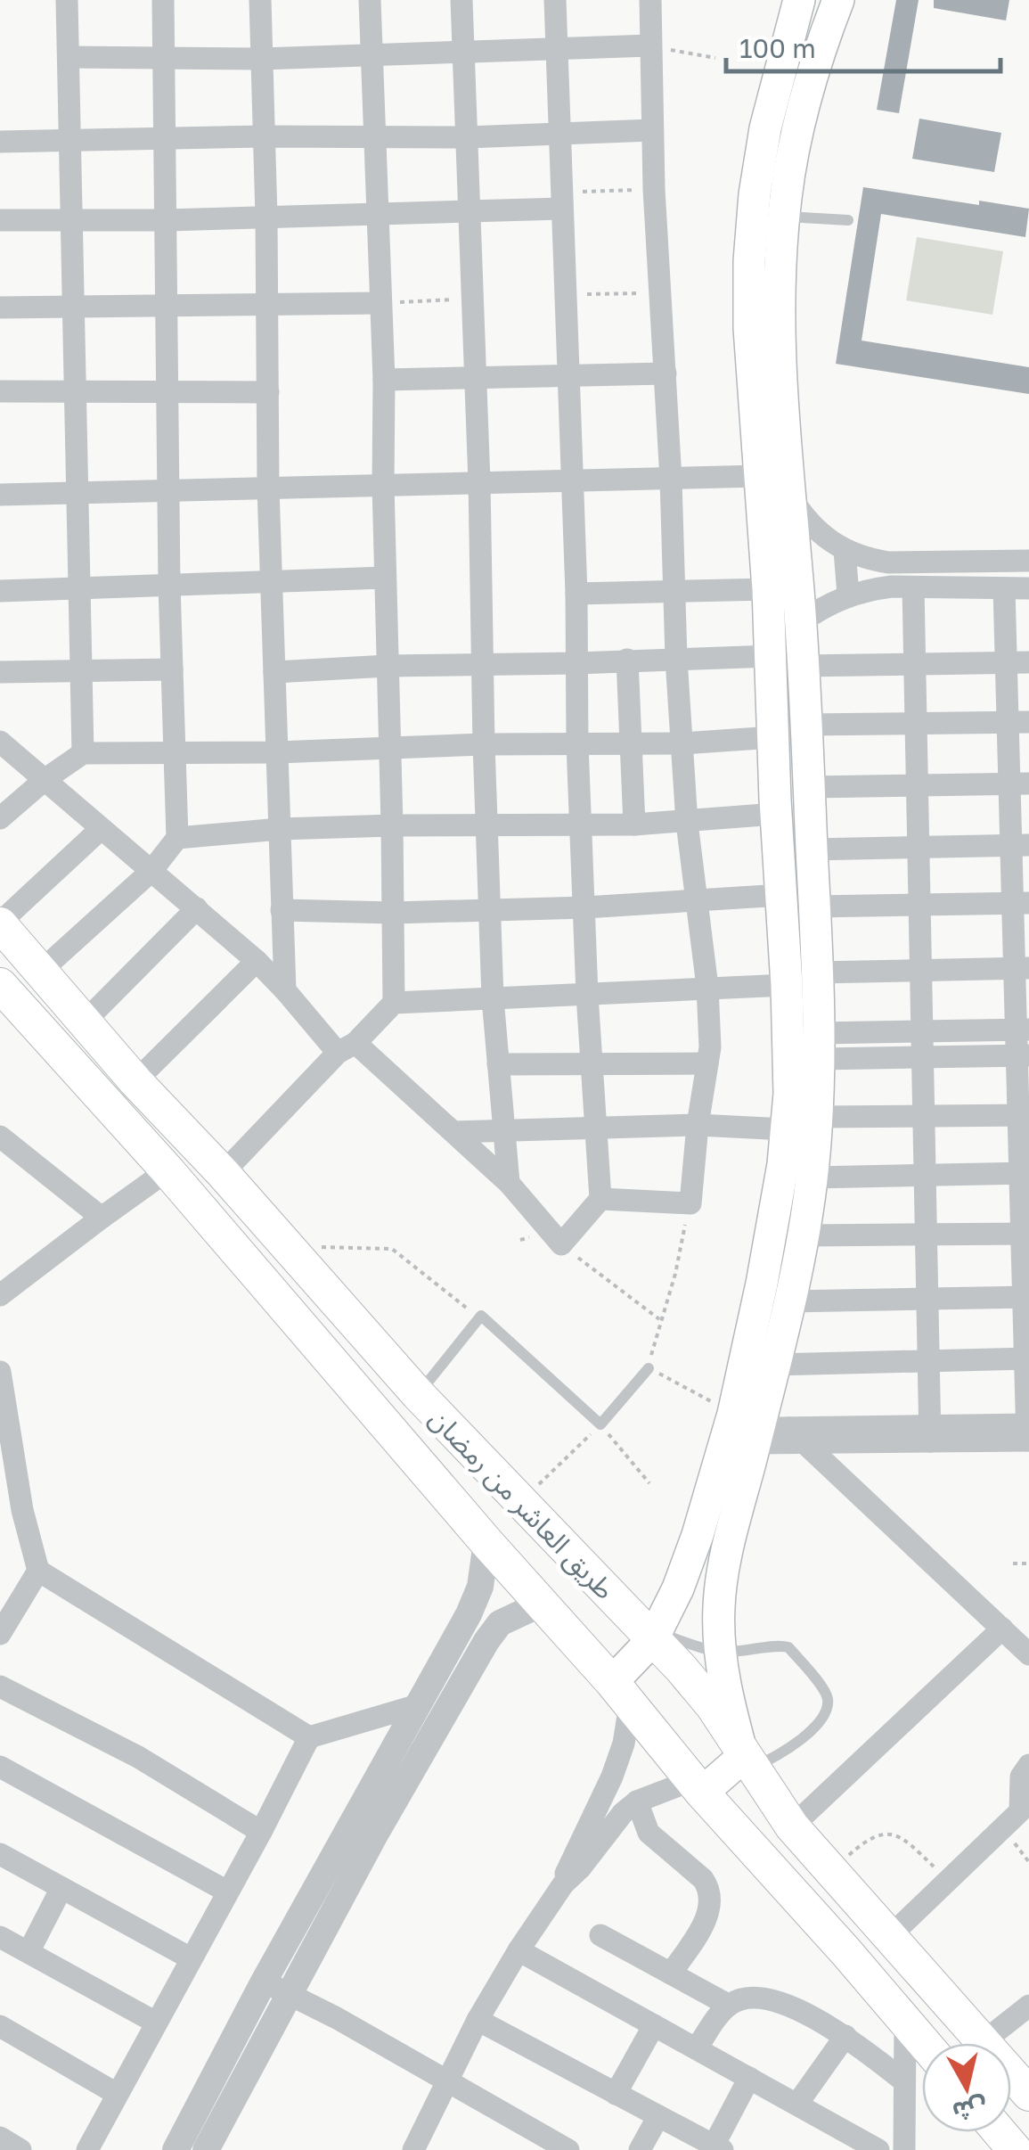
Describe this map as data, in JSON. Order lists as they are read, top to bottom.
{
  "streets": {
    "main road": ["طريق العاشر من رمضان"]
  },
  "scale_bar": "100 m",
  "north": "bottom"
}
